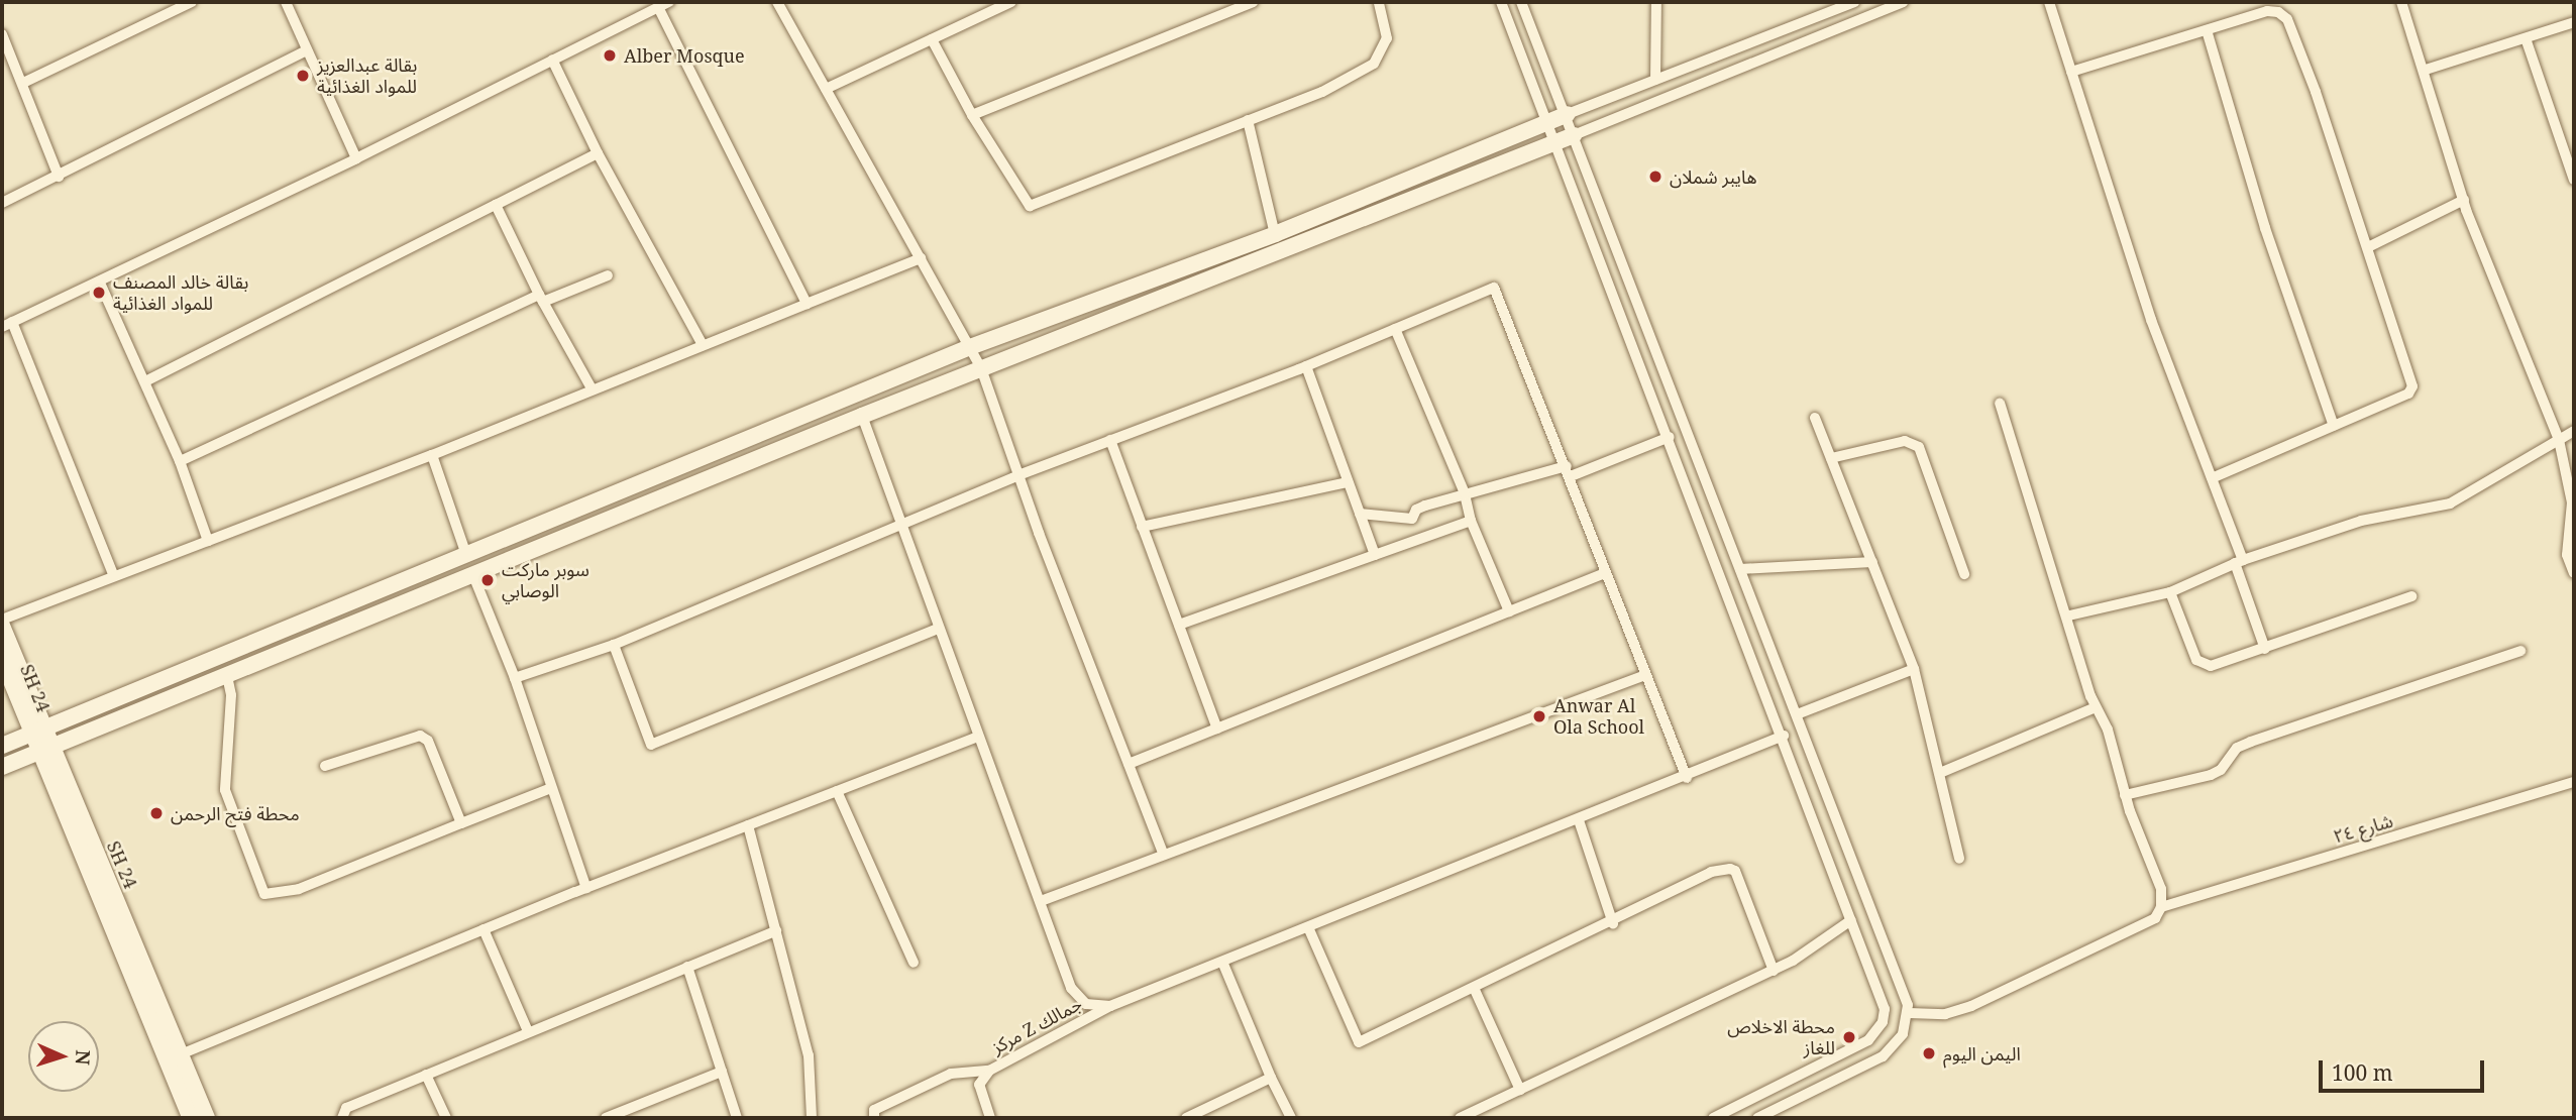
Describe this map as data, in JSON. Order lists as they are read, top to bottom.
{
  "streets": {
    "street": ["SH 24", "شارع ٢٤", "مركز Z جمالك"]
  },
  "places": [
    "Alber Mosque",
    "بقالة عبدالعزيز للمواد الغذائية",
    "هايبر شملان",
    "بقالة خالد المصنف للمواد الغذائية",
    "سوبر ماركت الوصابي",
    "Anwar Al Ola School",
    "محطة فتح الرحمن",
    "محطة الاخلاص للغاز",
    "اليمن اليوم"
  ],
  "scale_bar": "100 m",
  "north": "right"
}
